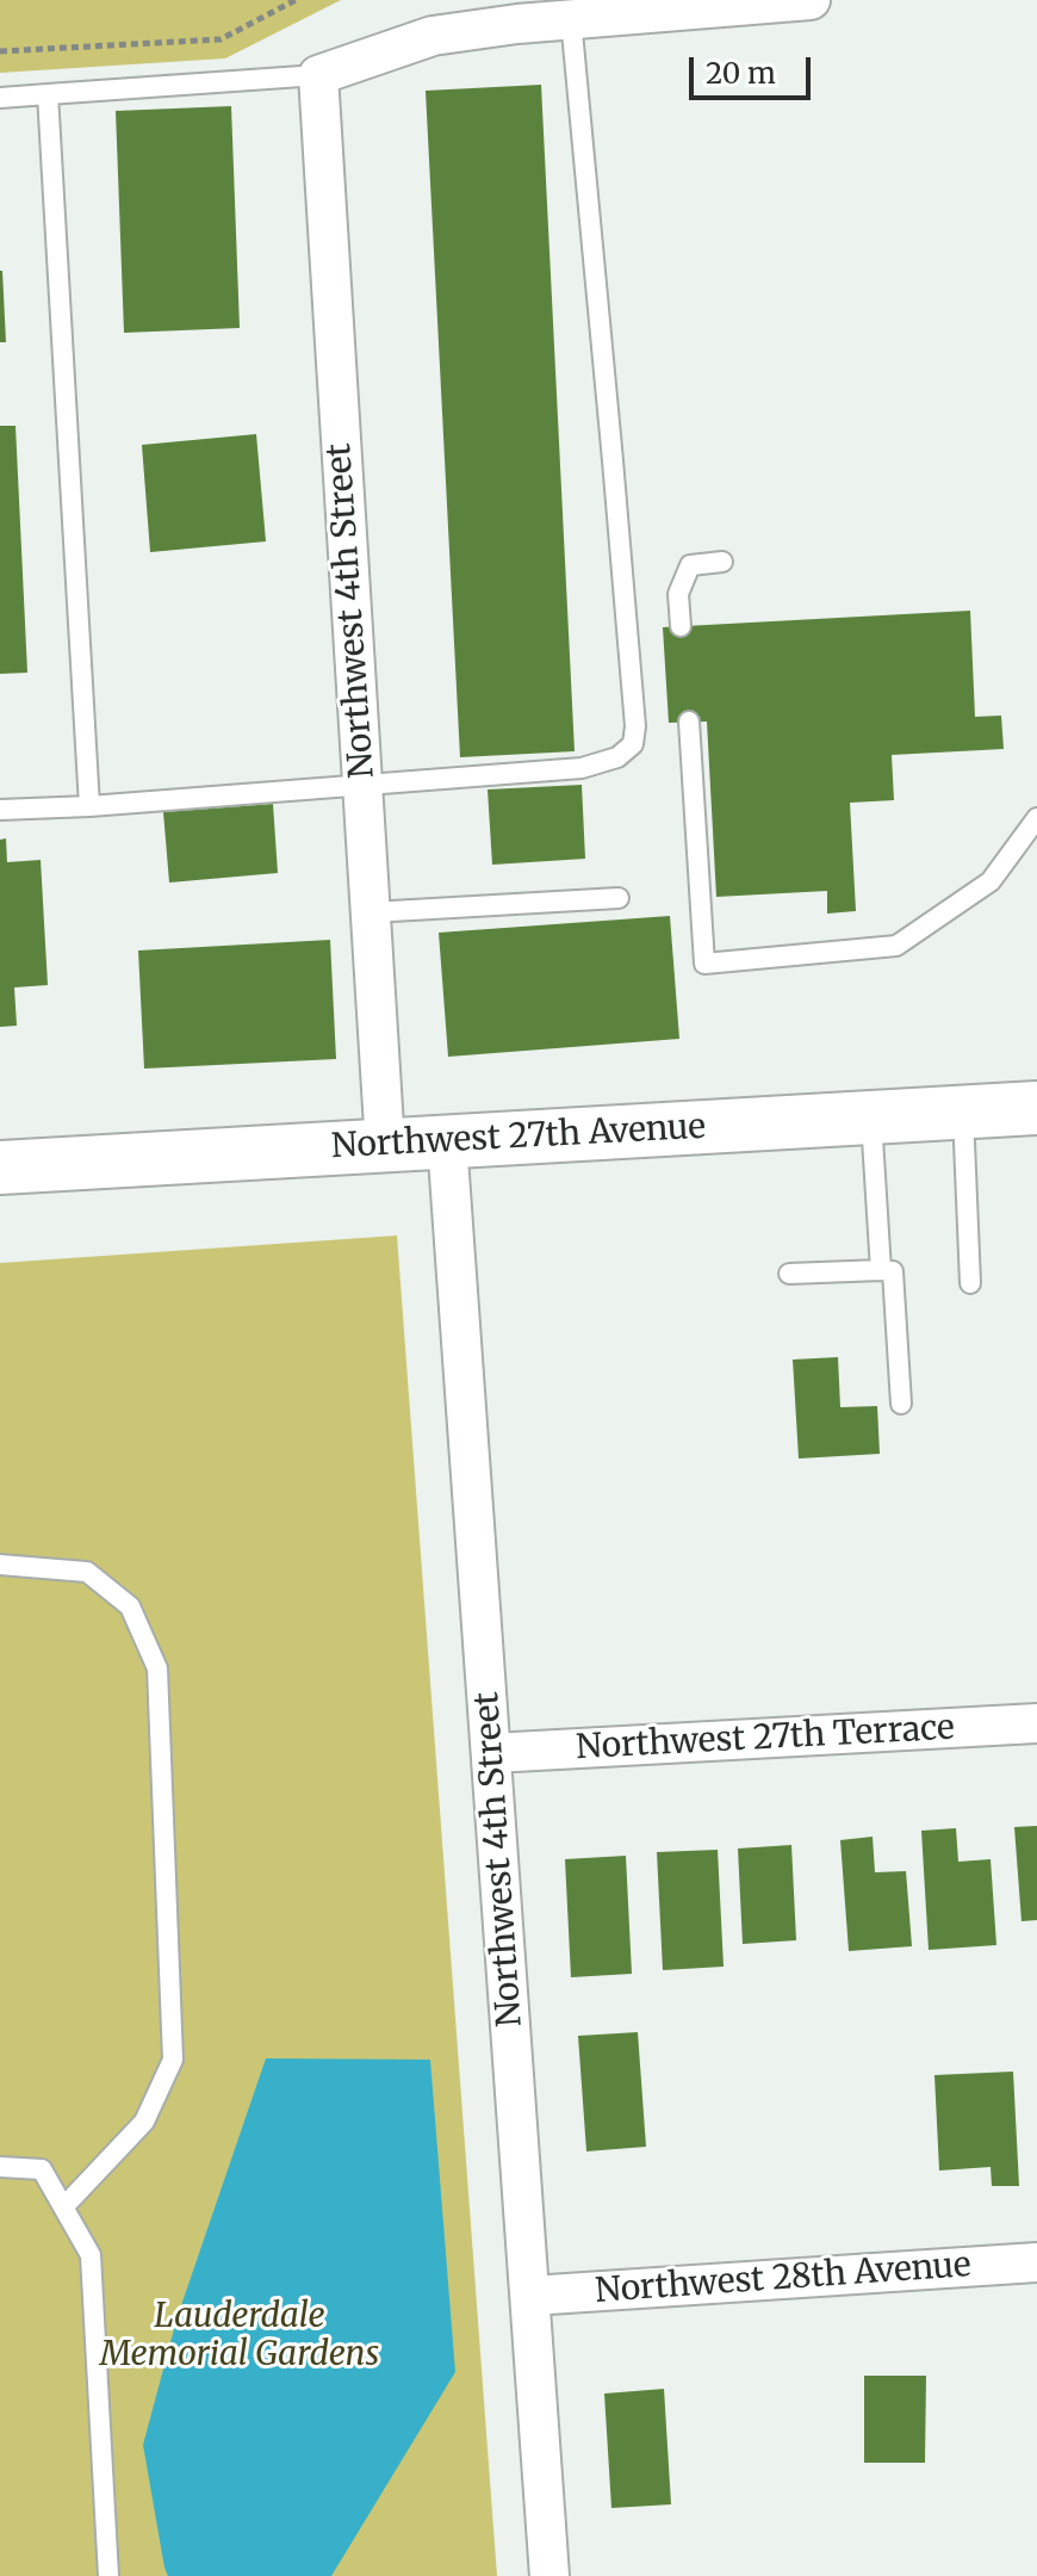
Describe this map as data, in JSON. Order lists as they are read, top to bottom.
{
  "streets": {
    "street": [
      "Northwest 4th Street",
      "Northwest 27th Avenue",
      "Northwest 27th Terrace",
      "Northwest 28th Avenue"
    ]
  },
  "crossings": [
    ["Northwest 4th Street", "Northwest 27th Avenue"],
    ["Northwest 4th Street", "Northwest 27th Terrace"],
    ["Northwest 4th Street", "Northwest 28th Avenue"]
  ],
  "parks": ["Lauderdale Memorial Gardens"],
  "scale_bar": "20 m"
}
